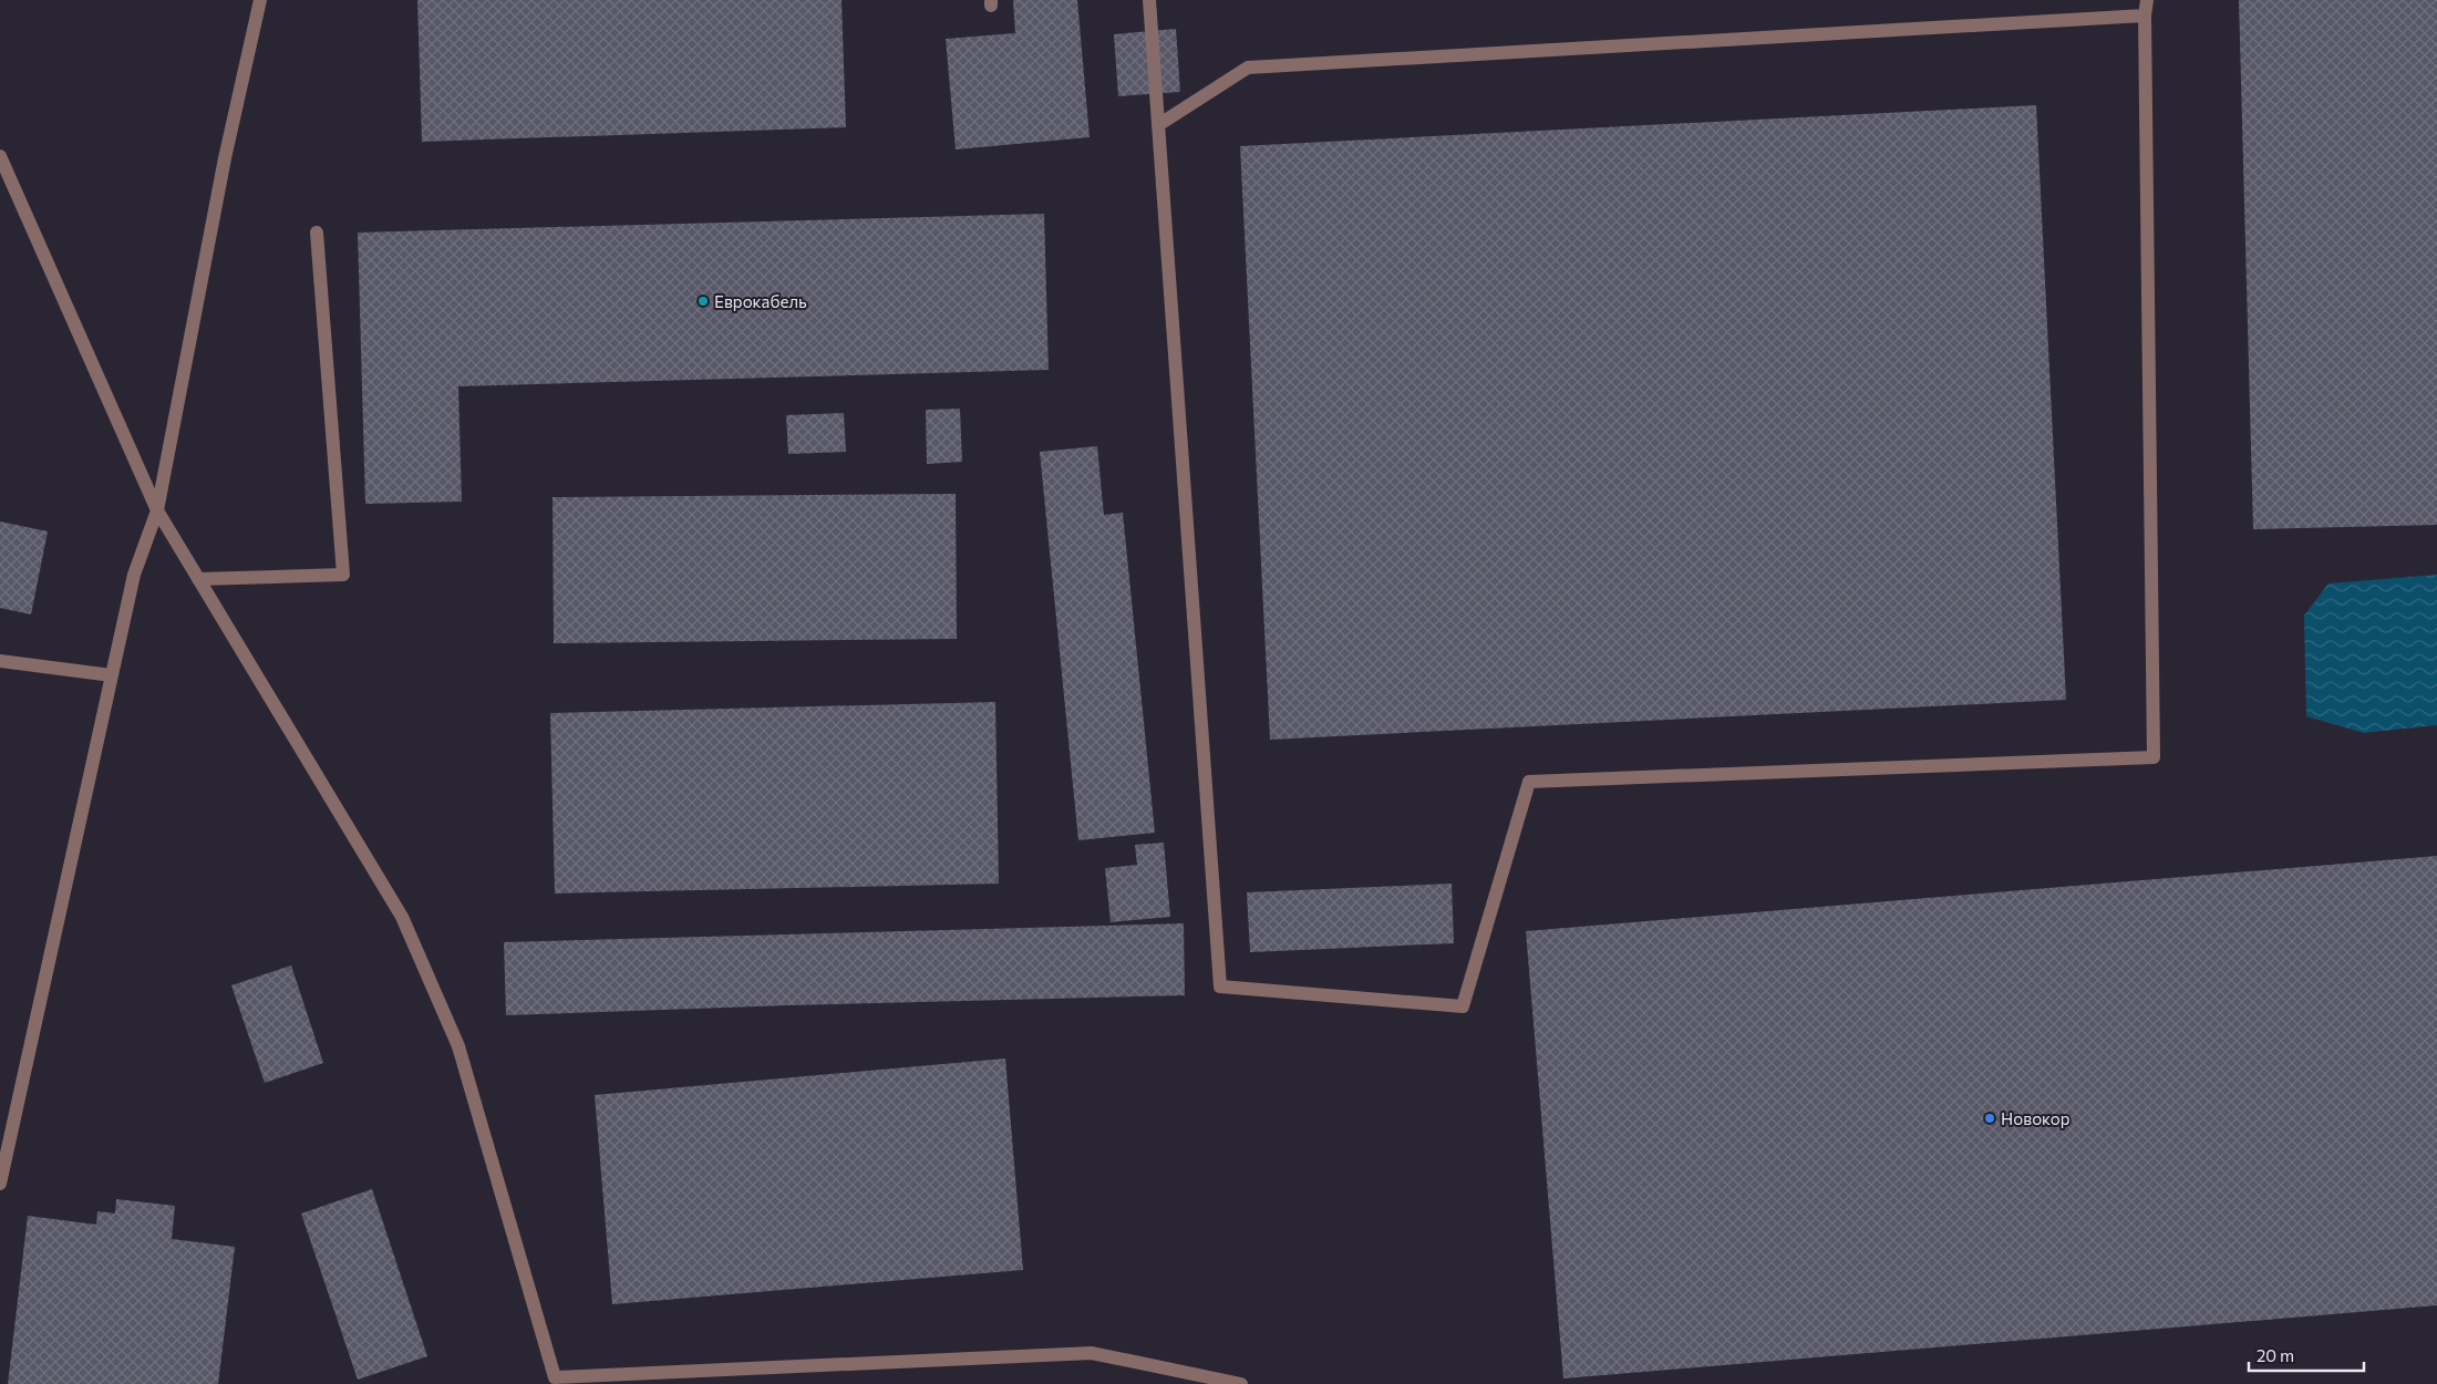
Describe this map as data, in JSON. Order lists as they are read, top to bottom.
{
  "places": ["Еврокабель", "Новокор"],
  "scale_bar": "20 m"
}
